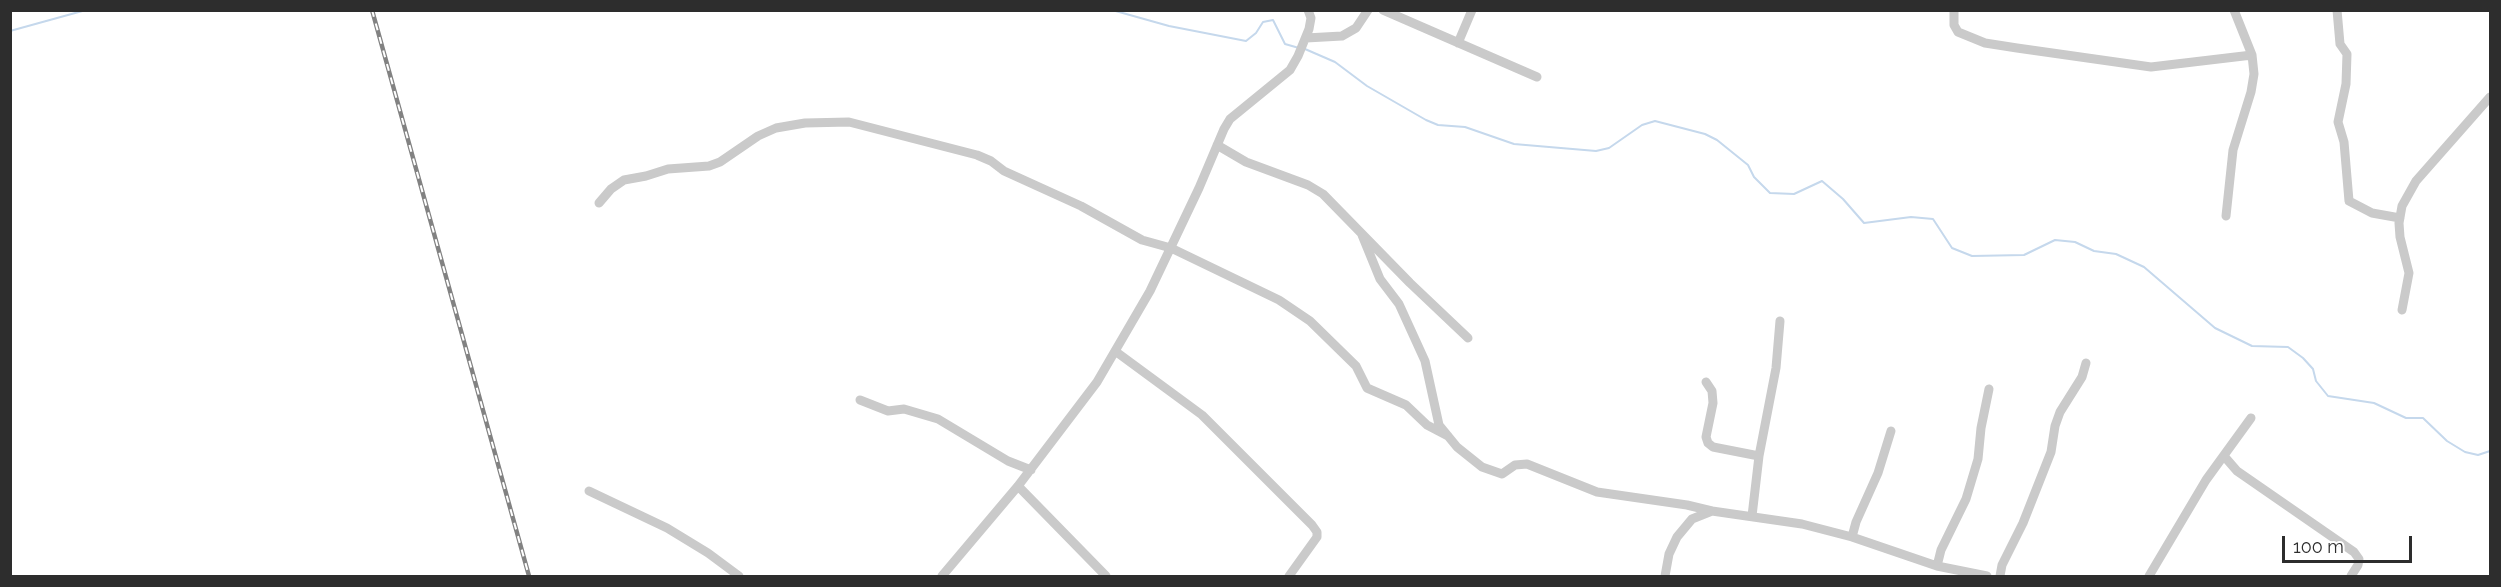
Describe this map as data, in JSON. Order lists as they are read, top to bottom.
{
  "scale_bar": "100 m"
}
